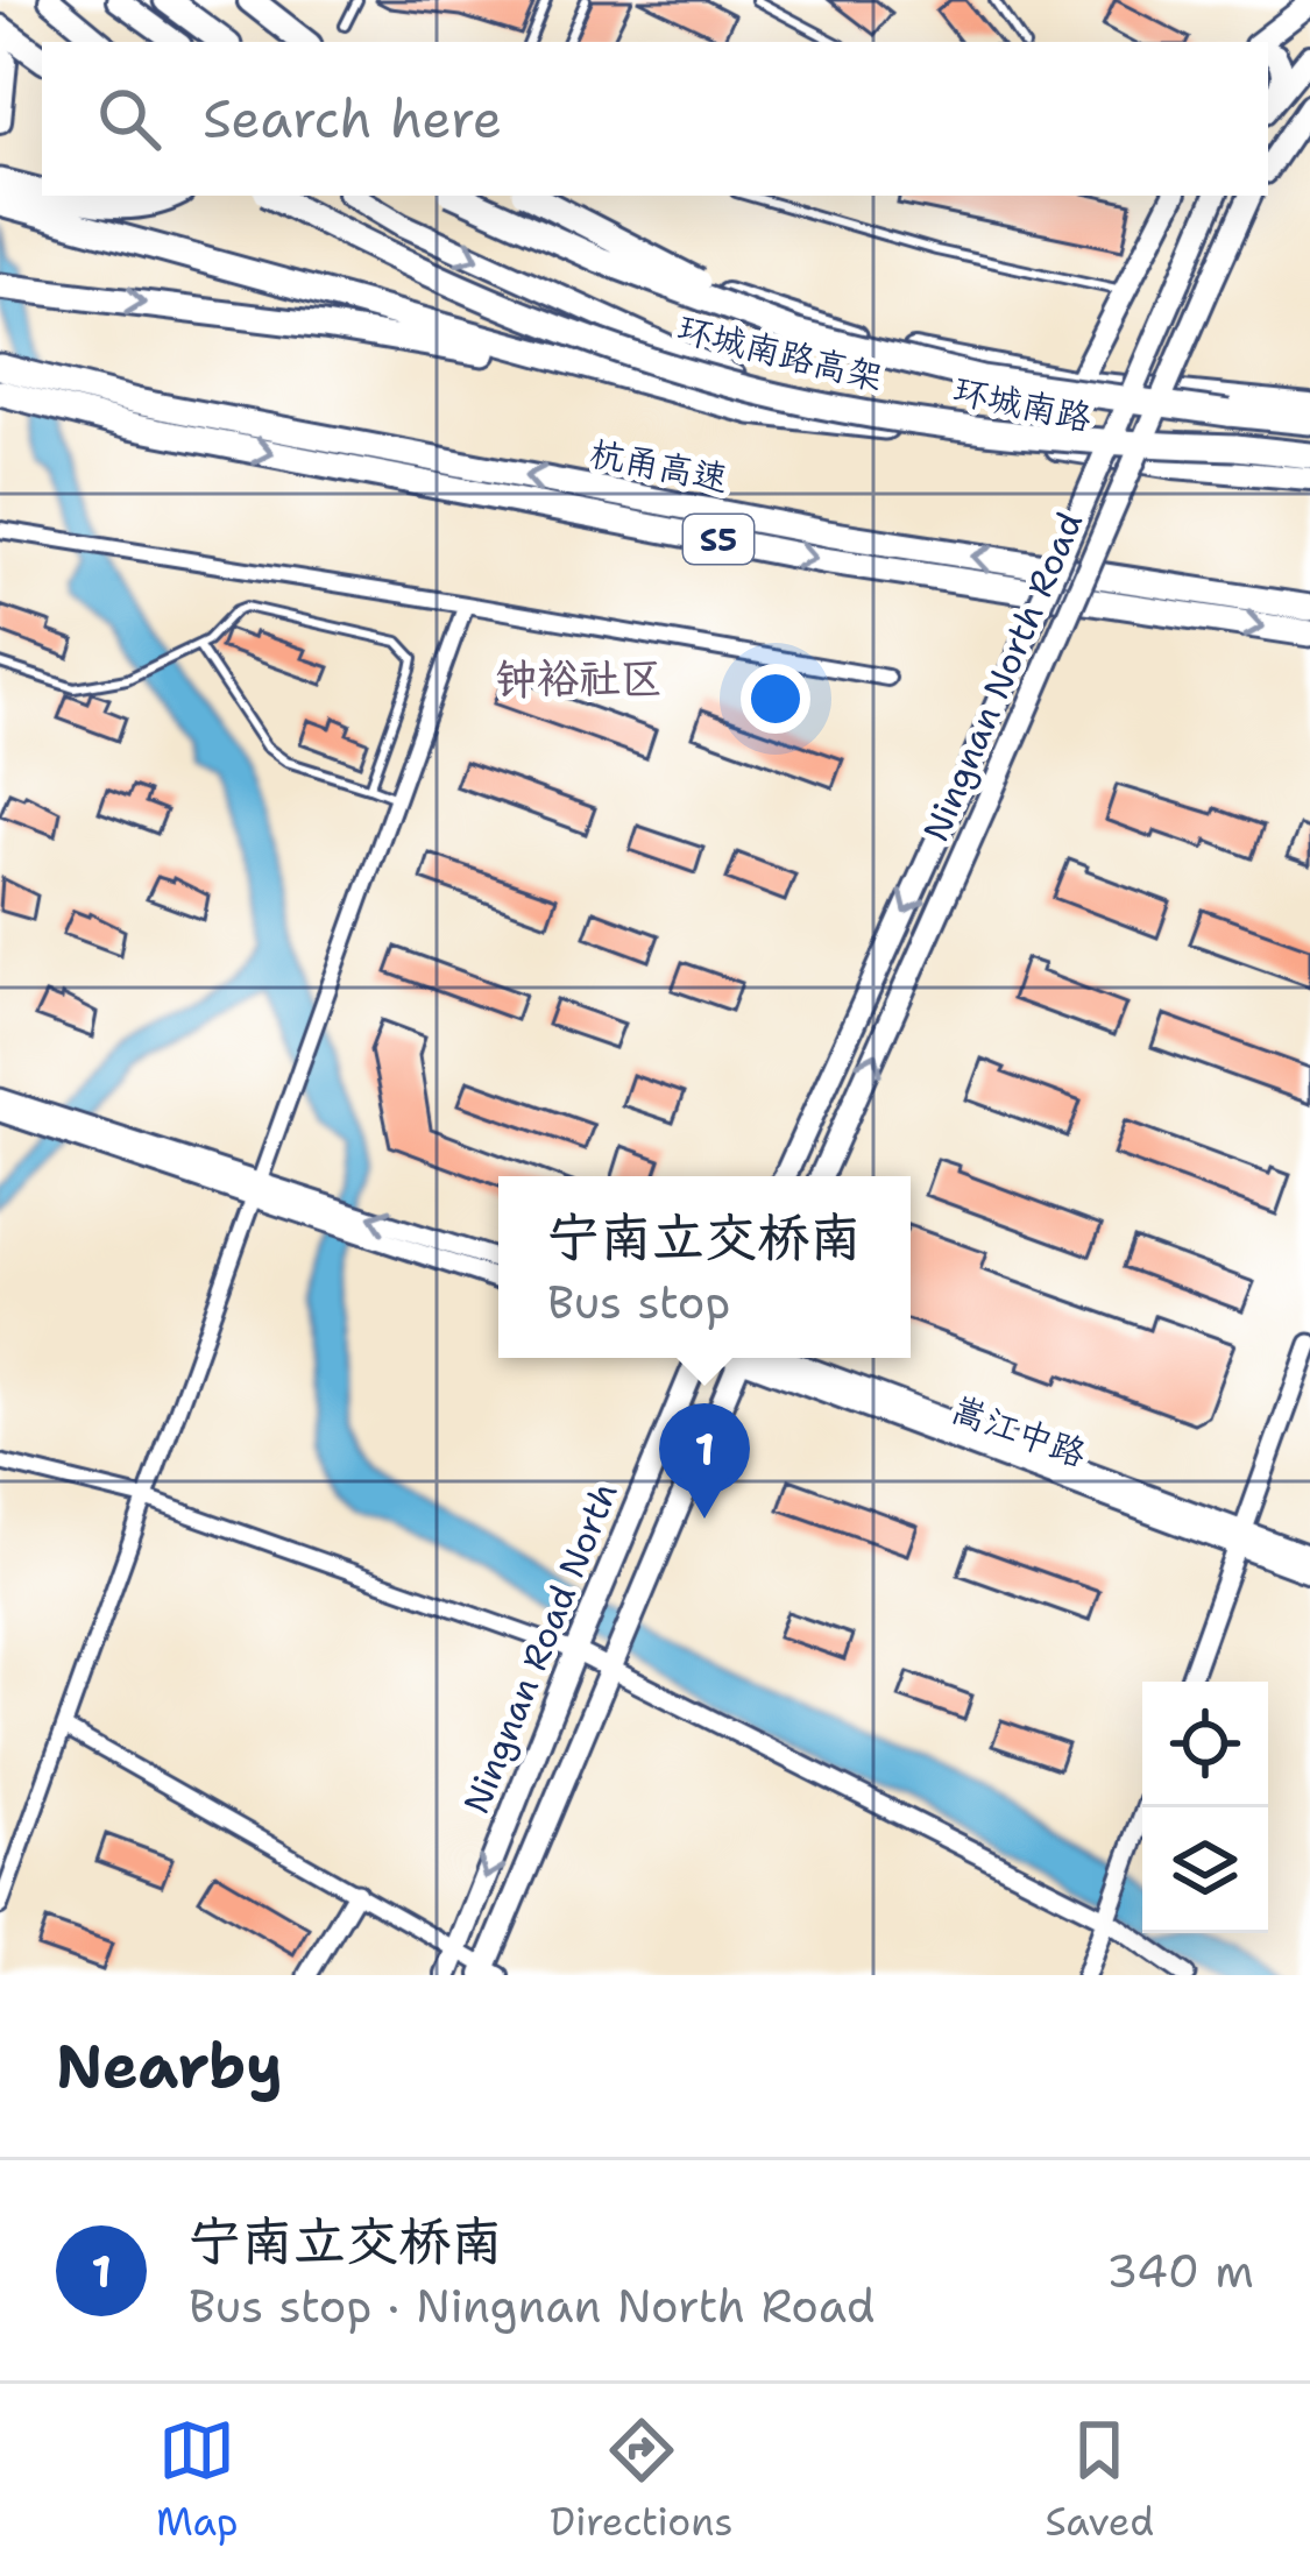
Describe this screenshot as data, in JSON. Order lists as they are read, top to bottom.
{
  "streets": {
    "highway": ["环城南路高架", "杭甬高速", "S5"],
    "main road": [
      "环城南路",
      "Ningnan North Road",
      "嵩江中路",
      "Ningnan Road North"
    ]
  },
  "districts": ["钟裕社区"],
  "page": {
    "search": "Search here",
    "popup": ["宁南立交桥南", "Bus stop"],
    "pins": "1",
    "heading": "Nearby",
    "list": [
      {
        "mark": "1",
        "name": "宁南立交桥南",
        "note": "Bus stop · Ningnan North Road",
        "value": "340 m"
      }
    ],
    "nav": ["Map", "Directions", "Saved"]
  }
}
